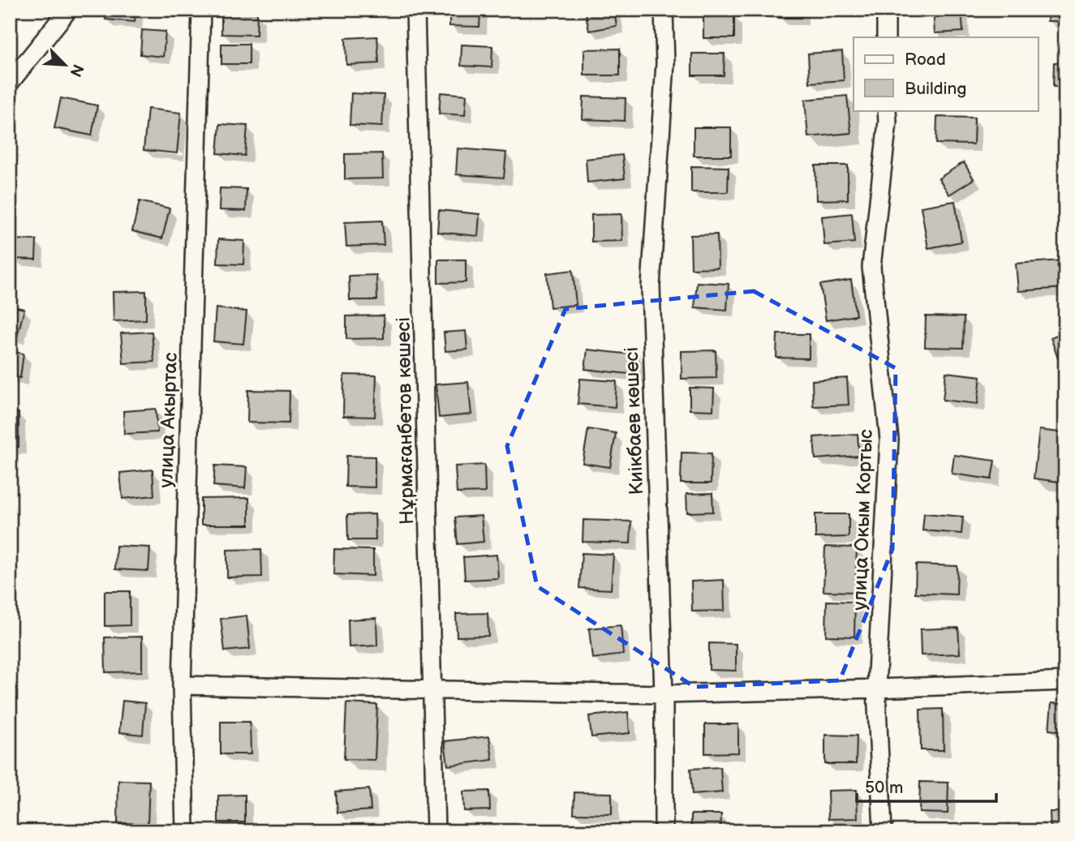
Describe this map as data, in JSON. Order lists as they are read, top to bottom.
{
  "streets": {
    "street": [
      "улица Акыртас",
      "Нұрмағанбетов көшесі",
      "Киікбаев көшесі",
      "улица Окым Кортыс"
    ]
  },
  "legend": ["Road", "Building"],
  "scale_bar": "50 m",
  "north": "bottom right"
}
